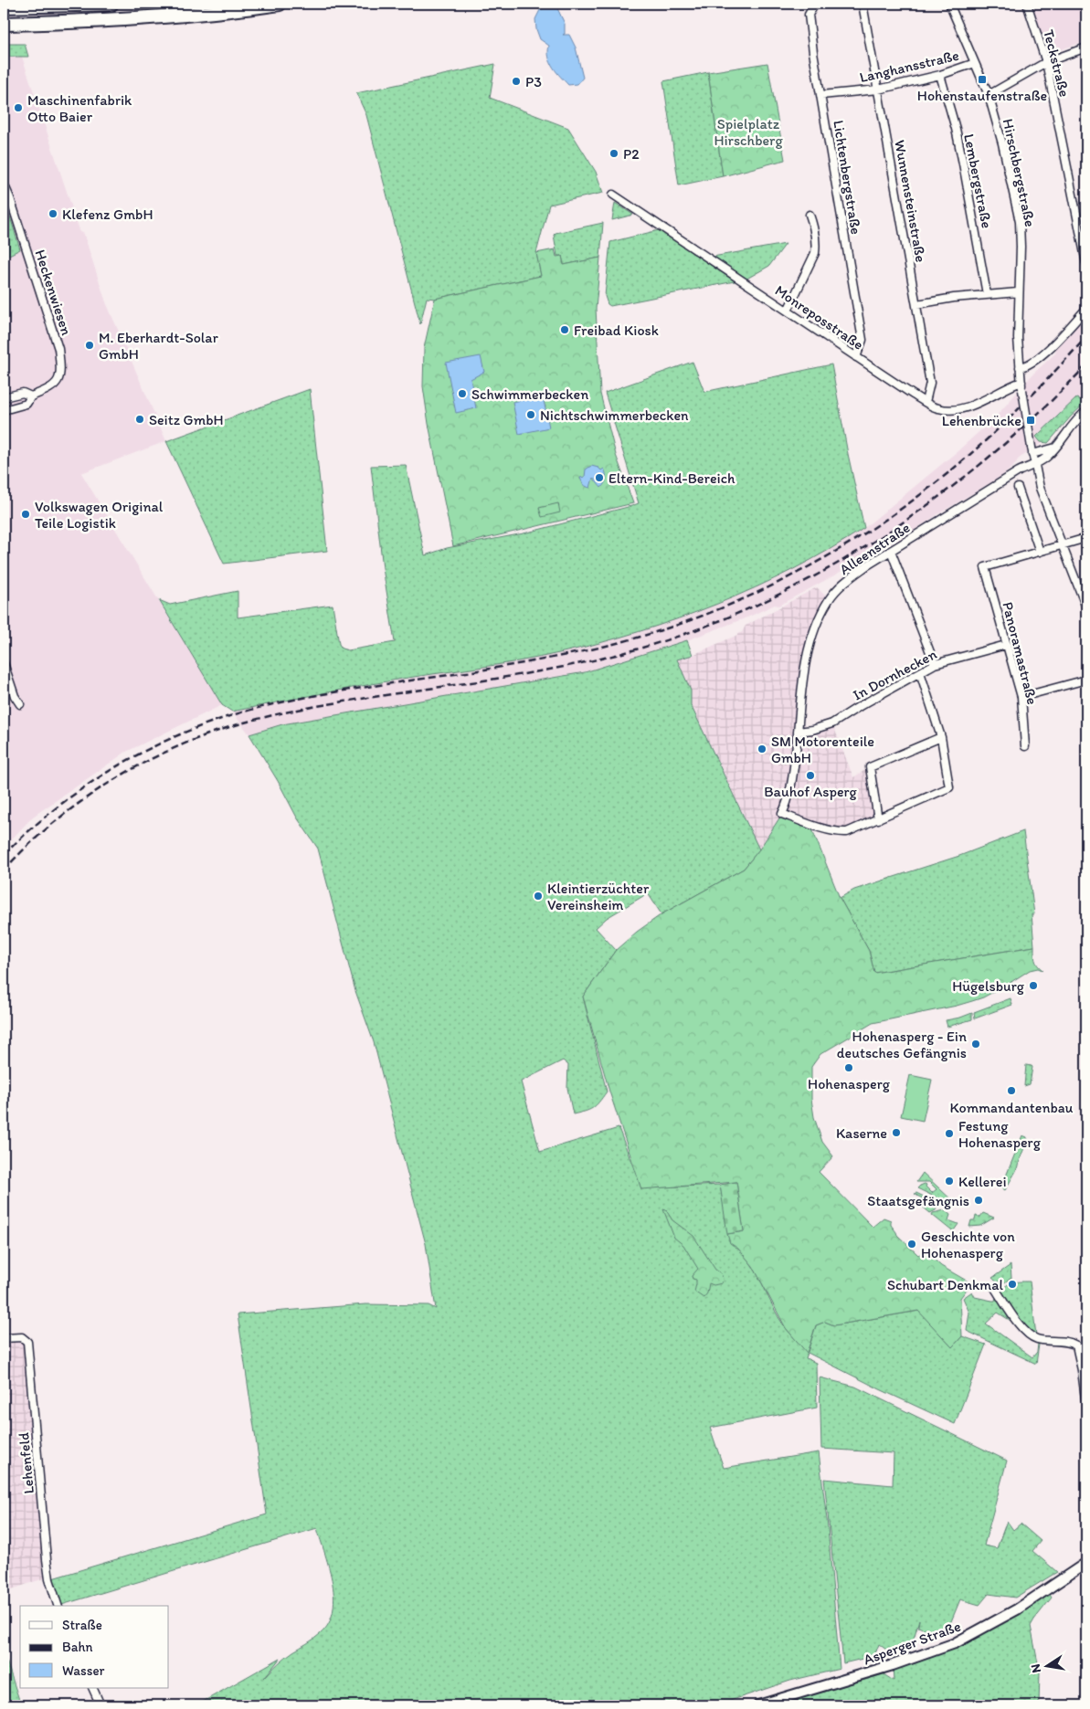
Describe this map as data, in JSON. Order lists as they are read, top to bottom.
{
  "streets": {
    "main road": ["Asperger Straße"],
    "street": [
      "Teckstraße",
      "Langhansstraße",
      "Hirschbergstraße",
      "Lichtenbergstraße",
      "Lembergstraße",
      "Wunnensteinstraße",
      "Heckenwiesen",
      "Monreposstraße",
      "Alleenstraße",
      "Panoramastraße",
      "In Dornhecken",
      "Lehenfeld"
    ]
  },
  "crossings": [
    ["Langhansstraße", "Hirschbergstraße"],
    ["Langhansstraße", "Lichtenbergstraße"],
    ["Langhansstraße", "Lembergstraße"],
    ["Langhansstraße", "Wunnensteinstraße"],
    ["Hirschbergstraße", "Monreposstraße"],
    ["Lichtenbergstraße", "Monreposstraße"],
    ["Wunnensteinstraße", "Monreposstraße"],
    ["Alleenstraße", "In Dornhecken"],
    ["Panoramastraße", "In Dornhecken"]
  ],
  "parks": ["Spielplatz Hirschberg"],
  "places": {
    "transit": ["Hohenstaufenstraße", "Lehenbrücke"],
    "other": [
      "P3",
      "Maschinenfabrik Otto Baier",
      "P2",
      "Klefenz GmbH",
      "Freibad Kiosk",
      "M. Eberhardt-Solar GmbH",
      "Schwimmerbecken",
      "Nichtschwimmerbecken",
      "Seitz GmbH",
      "Eltern-Kind-Bereich",
      "Volkswagen Original Teile Logistik",
      "SM Motorenteile GmbH",
      "Bauhof Asperg",
      "Kleintierzüchter Vereinsheim",
      "Hügelsburg",
      "Hohenasperg - Ein deutsches Gefängnis",
      "Hohenasperg",
      "Kommandantenbau",
      "Kaserne",
      "Festung Hohenasperg",
      "Kellerei",
      "Staatsgefängnis",
      "Geschichte von Hohenasperg",
      "Schubart Denkmal"
    ]
  },
  "legend": ["Straße", "Bahn", "Wasser"],
  "north": "left"
}
